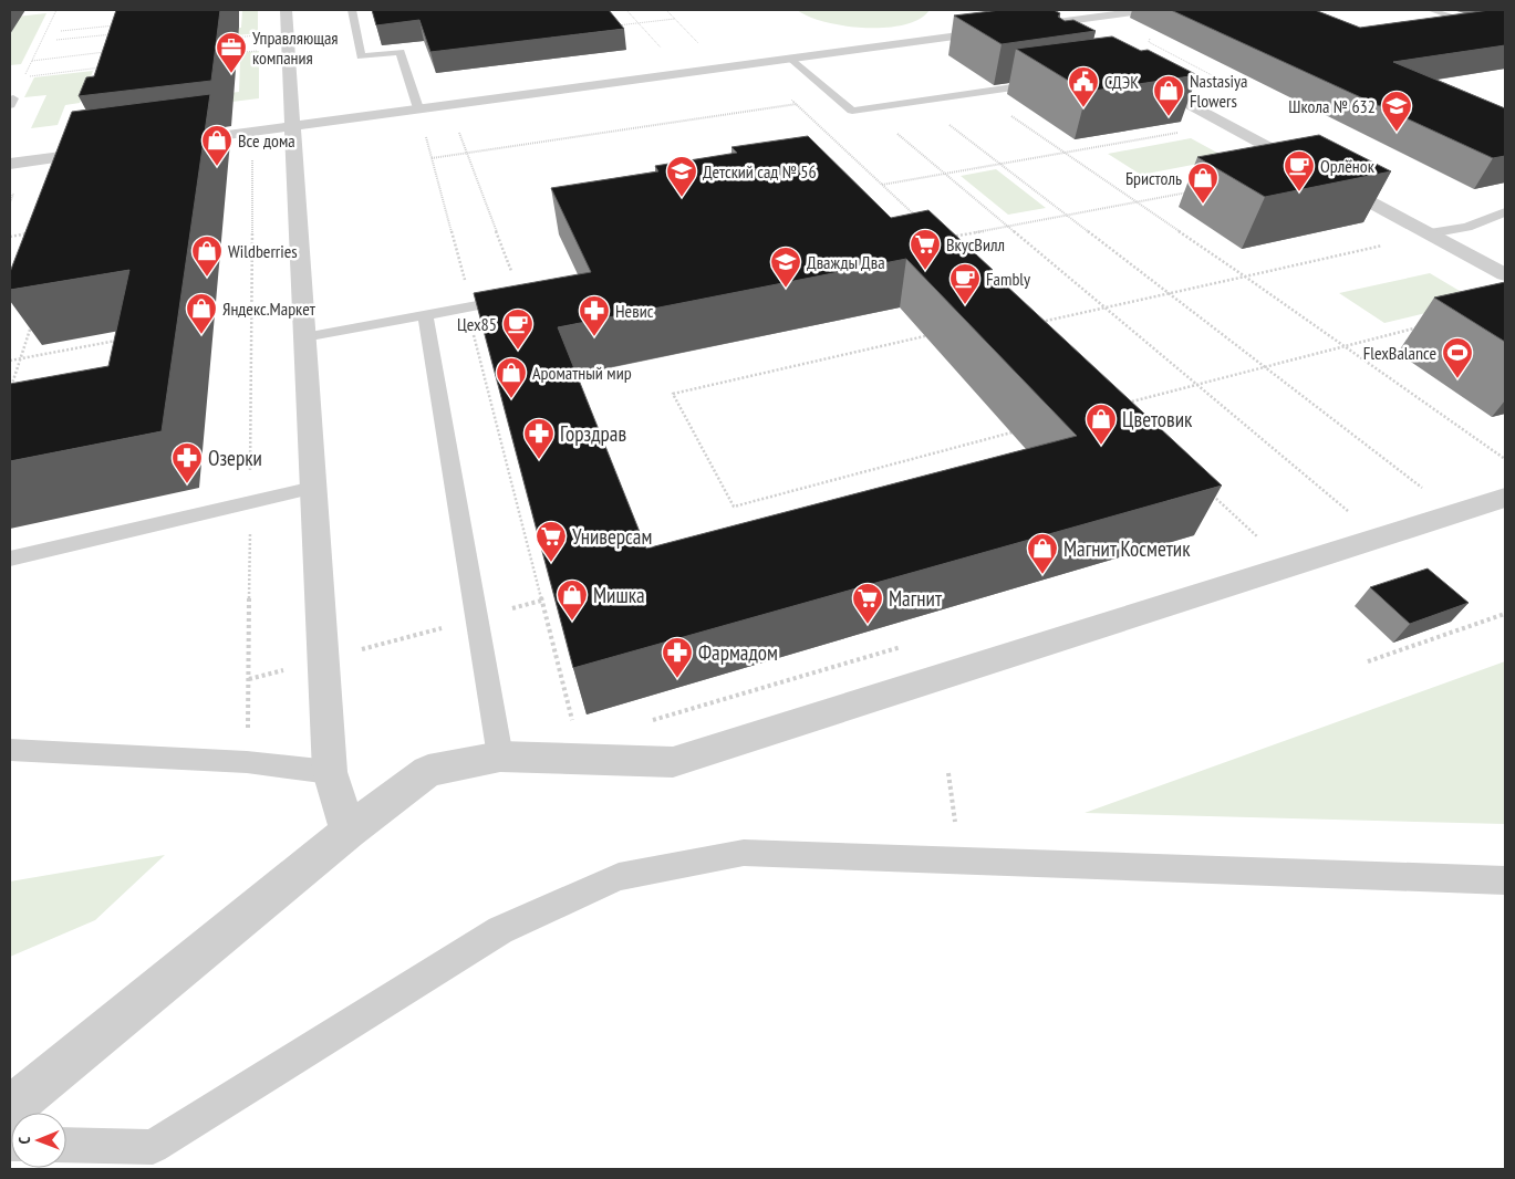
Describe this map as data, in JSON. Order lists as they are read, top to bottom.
{
  "places": {
    "office": ["Управляющая компания"],
    "public building": ["СДЭК"],
    "shop": [
      "Nastasiya Flowers",
      "Все дома",
      "Бристоль",
      "Wildberries",
      "Яндекс.Маркет",
      "Ароматный мир",
      "Цветовик",
      "Магнит Косметик",
      "Мишка"
    ],
    "school or university": ["Школа № 632", "Детский сад № 56", "Дважды Два"],
    "cafe": ["Орлёнок", "Fambly", "Цех85"],
    "supermarket": ["ВкусВилл", "Универсам", "Магнит"],
    "pharmacy": [
      "Невис",
      "Горздрав",
      "Озерки",
      "Фармадом"
    ],
    "sports": ["FlexBalance"]
  },
  "north": "left"
}
